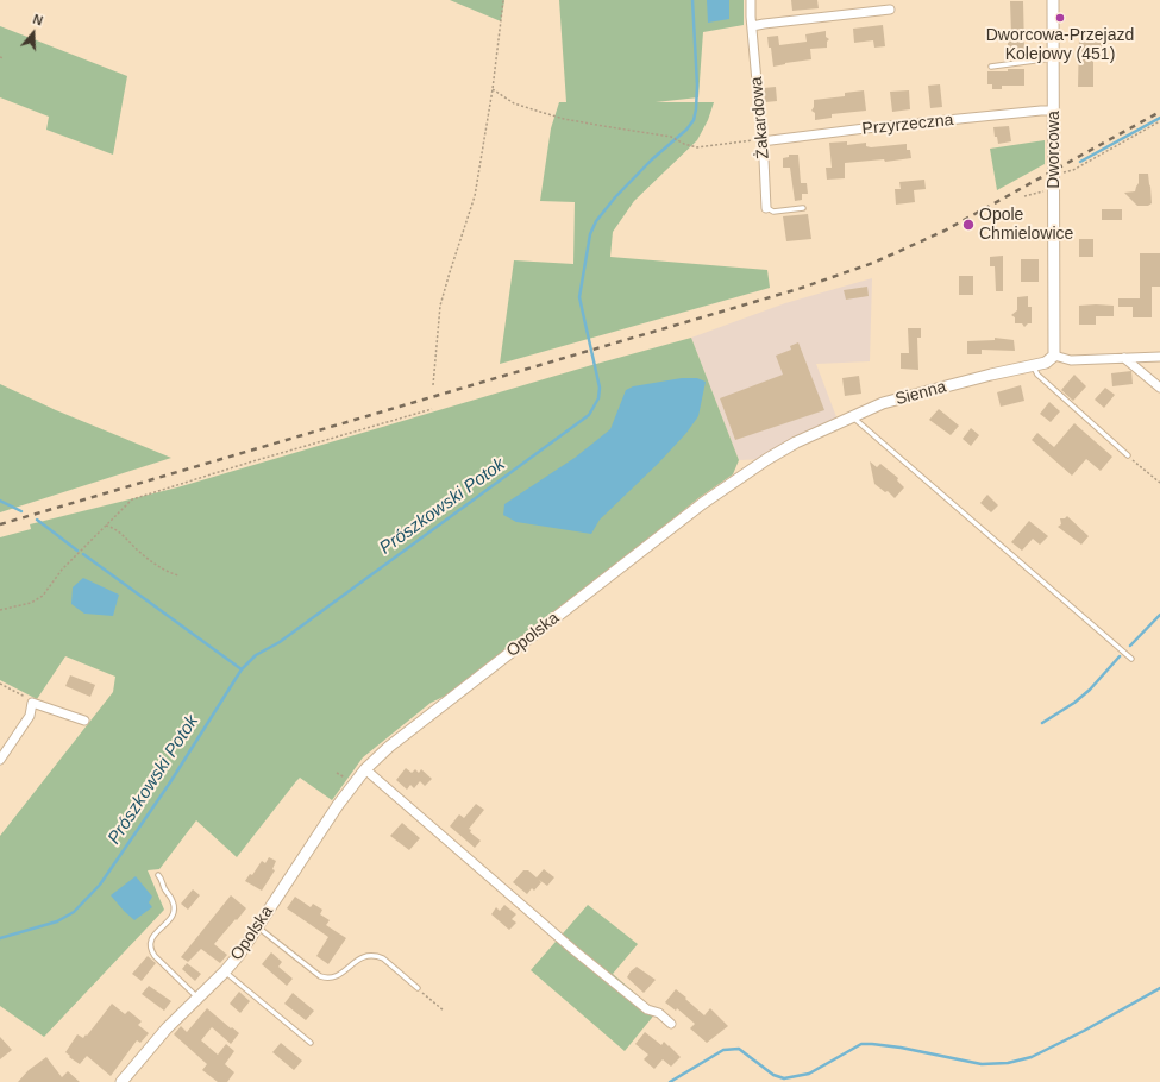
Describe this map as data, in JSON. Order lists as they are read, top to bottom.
{
  "streets": {
    "street": [
      "Żakardowa",
      "Przyrzeczna",
      "Dworcowa",
      "Sienna",
      "Opolska"
    ]
  },
  "crossings": [
    ["Żakardowa", "Przyrzeczna"],
    ["Przyrzeczna", "Dworcowa"],
    ["Dworcowa", "Sienna"],
    ["Sienna", "Opolska"]
  ],
  "water": ["Prószkowski Potok"],
  "places": ["Dworcowa-Przejazd Kolejowy (451)", "Opole Chmielowice"],
  "north": "top"
}
